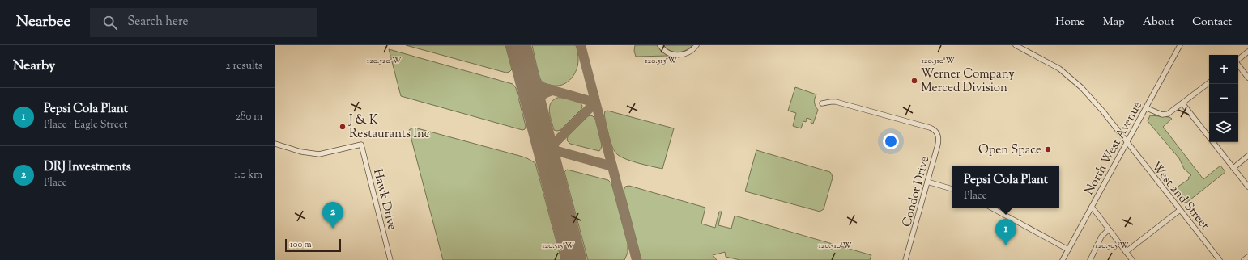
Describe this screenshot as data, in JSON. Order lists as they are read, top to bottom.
{
  "streets": {
    "street": [
      "North West Avenue",
      "Condor Drive",
      "West 2nd Street",
      "Hawk Drive"
    ]
  },
  "crossings": [
    ["North West Avenue", "West 2nd Street"]
  ],
  "places": ["Werner Company Merced Division", "J & K Restaurants Inc", "Open Space"],
  "scale_bar": "100 m",
  "page": {
    "header": "Nearbee",
    "search": "Search here",
    "nav": [
      "Home",
      "Map",
      "About",
      "Contact"
    ],
    "heading": ["Nearby", "2 results"],
    "map_buttons": ["+", "−"],
    "list": [
      {
        "mark": "1",
        "name": "Pepsi Cola Plant",
        "note": "Place · Eagle Street",
        "value": "280 m"
      },
      {
        "mark": "2",
        "name": "DRJ Investments",
        "note": "Place",
        "value": "1.0 km"
      }
    ],
    "popup": ["Pepsi Cola Plant", "Place"],
    "pins": ["2", "1"],
    "scale": "100 m"
  },
  "coordinates": [
    "120.520°W",
    "120.515°W",
    "120.510°W",
    "120.505°W"
  ]
}
